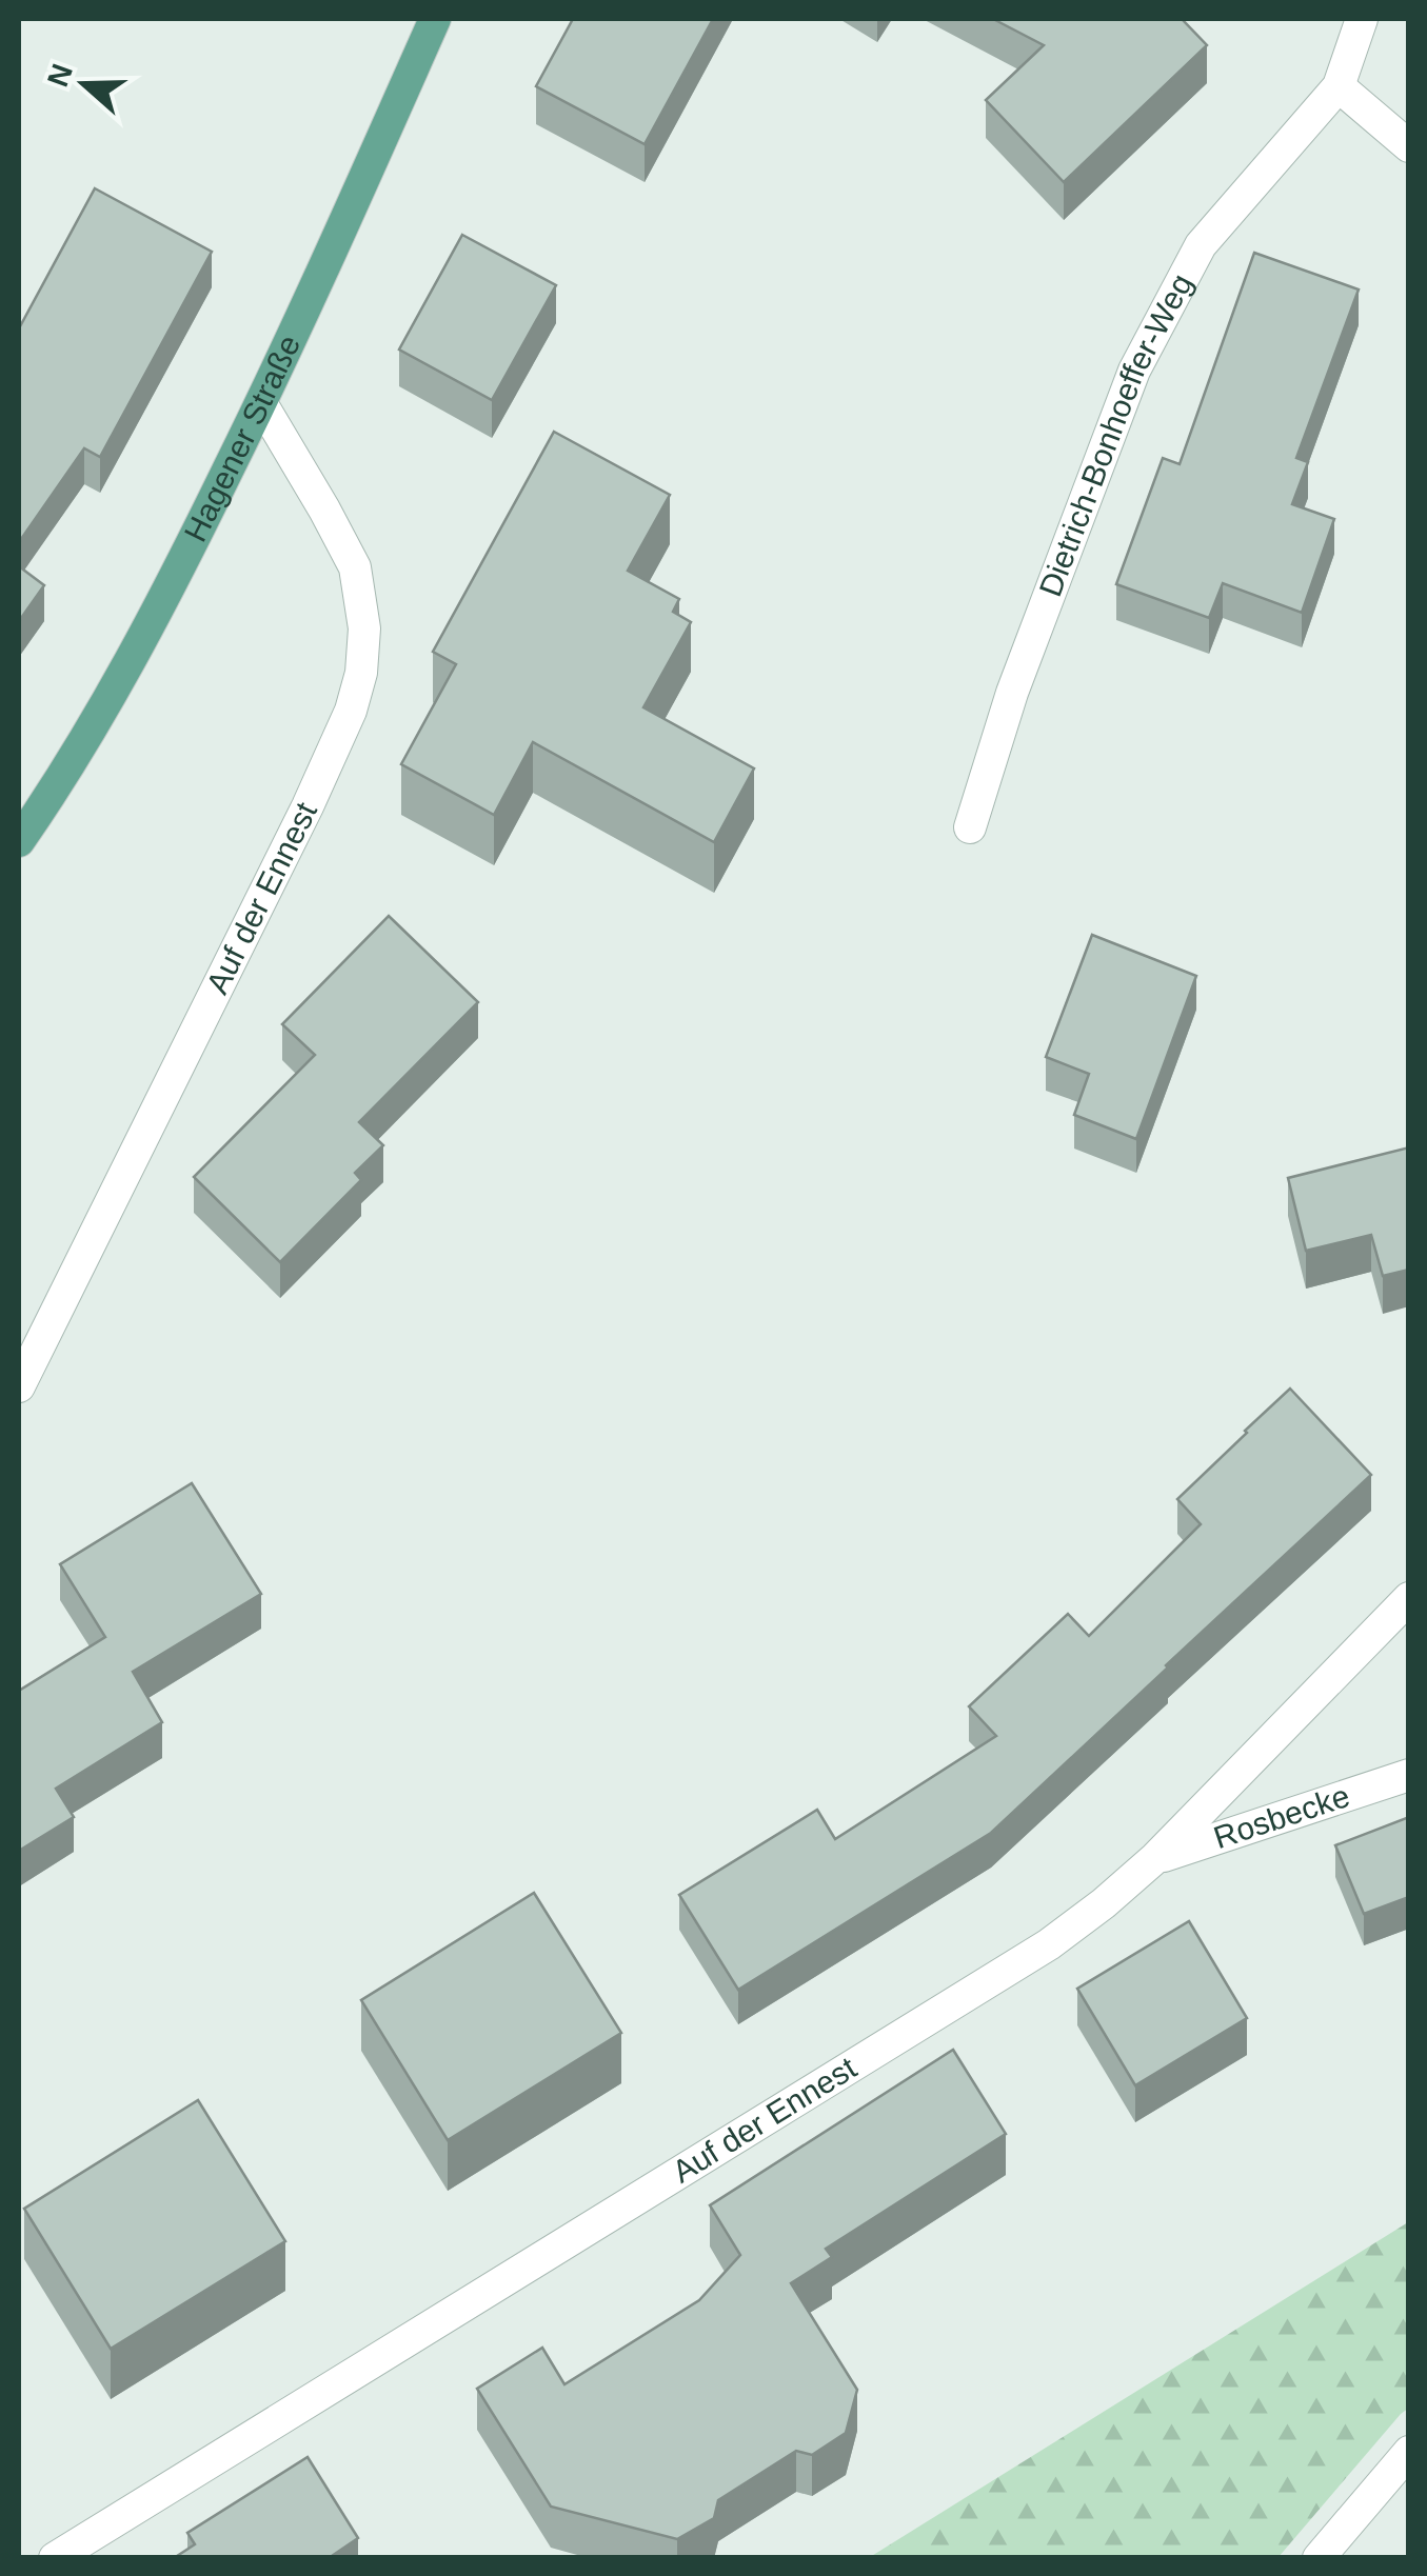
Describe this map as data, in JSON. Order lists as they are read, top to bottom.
{
  "streets": {
    "main road": ["Hagener Straße"],
    "street": ["Dietrich-Bonhoeffer-Weg", "Auf der Ennest", "Rosbecke"]
  },
  "crossings": [
    ["Hagener Straße", "Auf der Ennest"],
    ["Auf der Ennest", "Rosbecke"]
  ],
  "north": "left"
}
